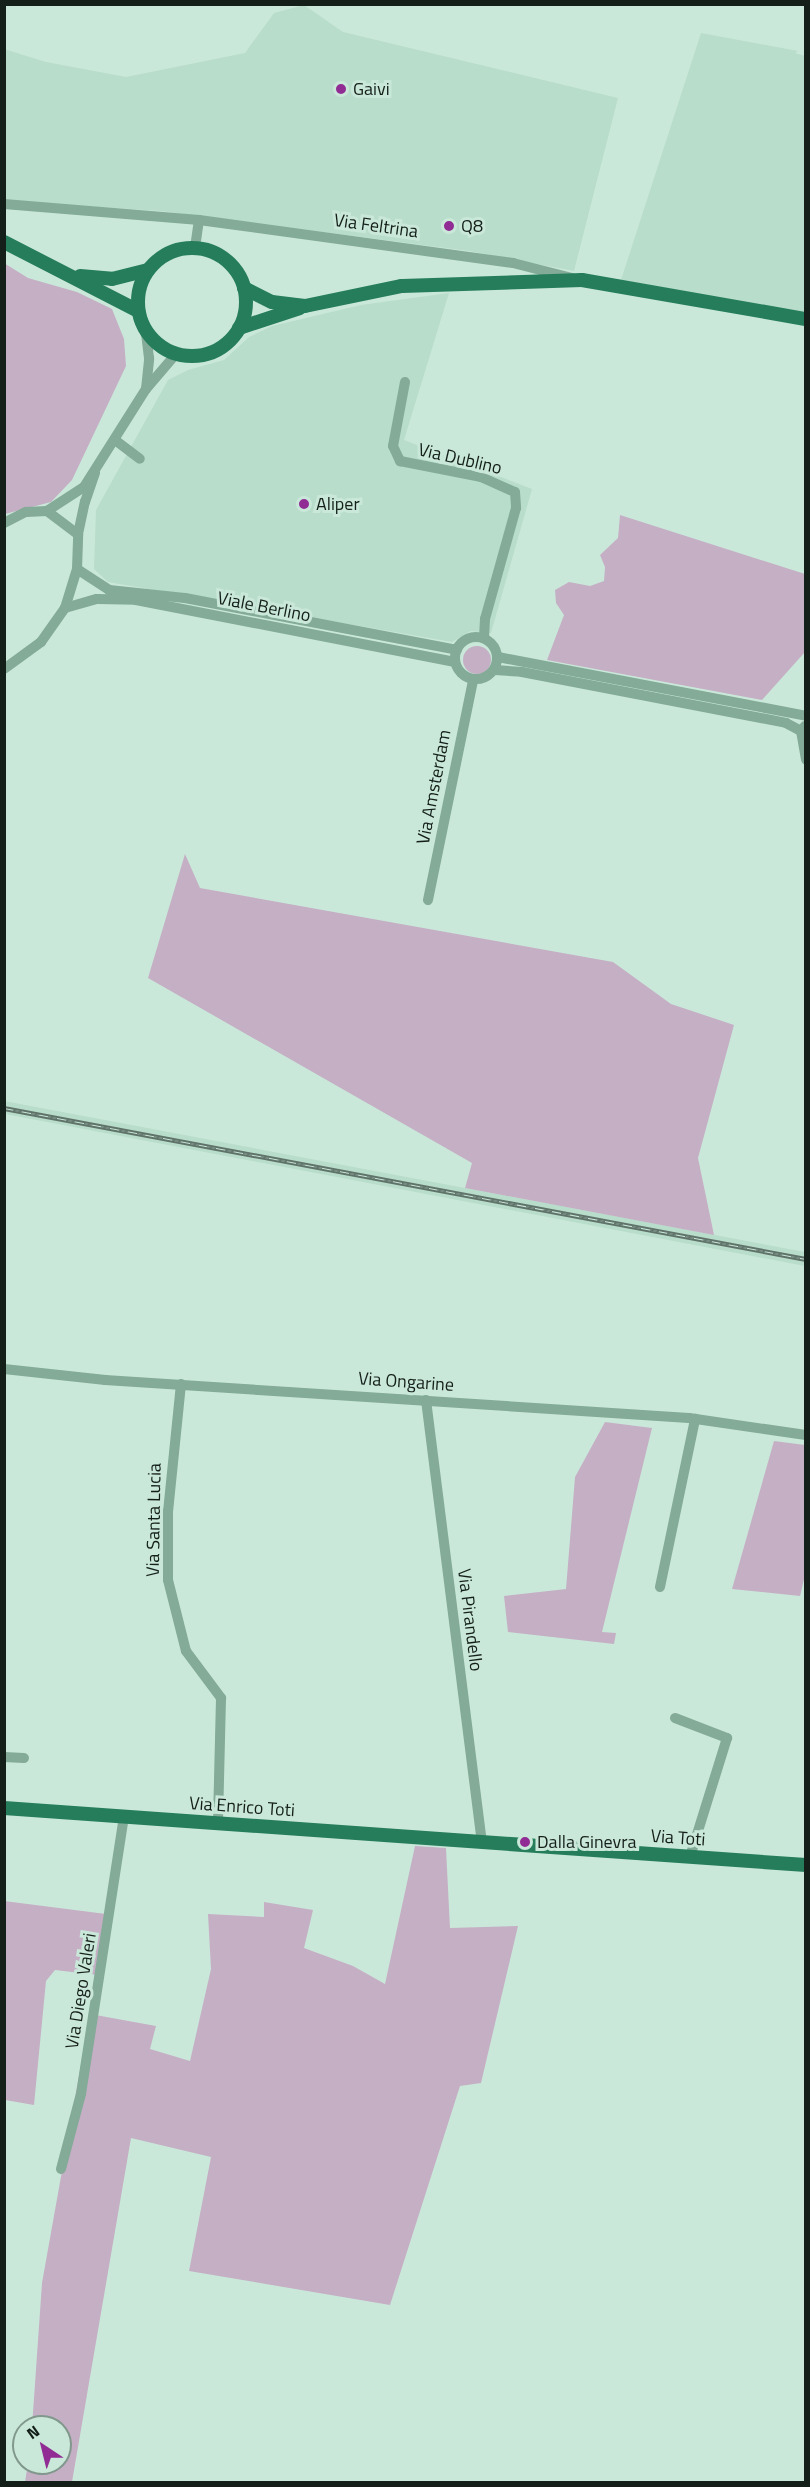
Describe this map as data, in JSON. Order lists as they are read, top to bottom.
{
  "streets": {
    "main road": ["Via Feltrina", "Via Enrico Toti", "Via Toti"],
    "street": [
      "Via Dublino",
      "Viale Berlino",
      "Via Amsterdam",
      "Via Ongarine",
      "Via Santa Lucia",
      "Via Pirandello",
      "Via Diego Valeri"
    ]
  },
  "crossings": [
    ["Via Dublino", "Viale Berlino"],
    ["Via Dublino", "Via Amsterdam"],
    ["Viale Berlino", "Via Amsterdam"],
    ["Via Ongarine", "Via Santa Lucia"],
    ["Via Ongarine", "Via Pirandello"],
    ["Via Santa Lucia", "Via Enrico Toti"],
    ["Via Pirandello", "Via Enrico Toti"],
    ["Via Pirandello", "Via Toti"],
    ["Via Enrico Toti", "Via Toti"],
    ["Via Enrico Toti", "Via Diego Valeri"]
  ],
  "places": [
    "Gaivi",
    "Q8",
    "Aliper",
    "Dalla Ginevra"
  ],
  "north": "top left"
}
